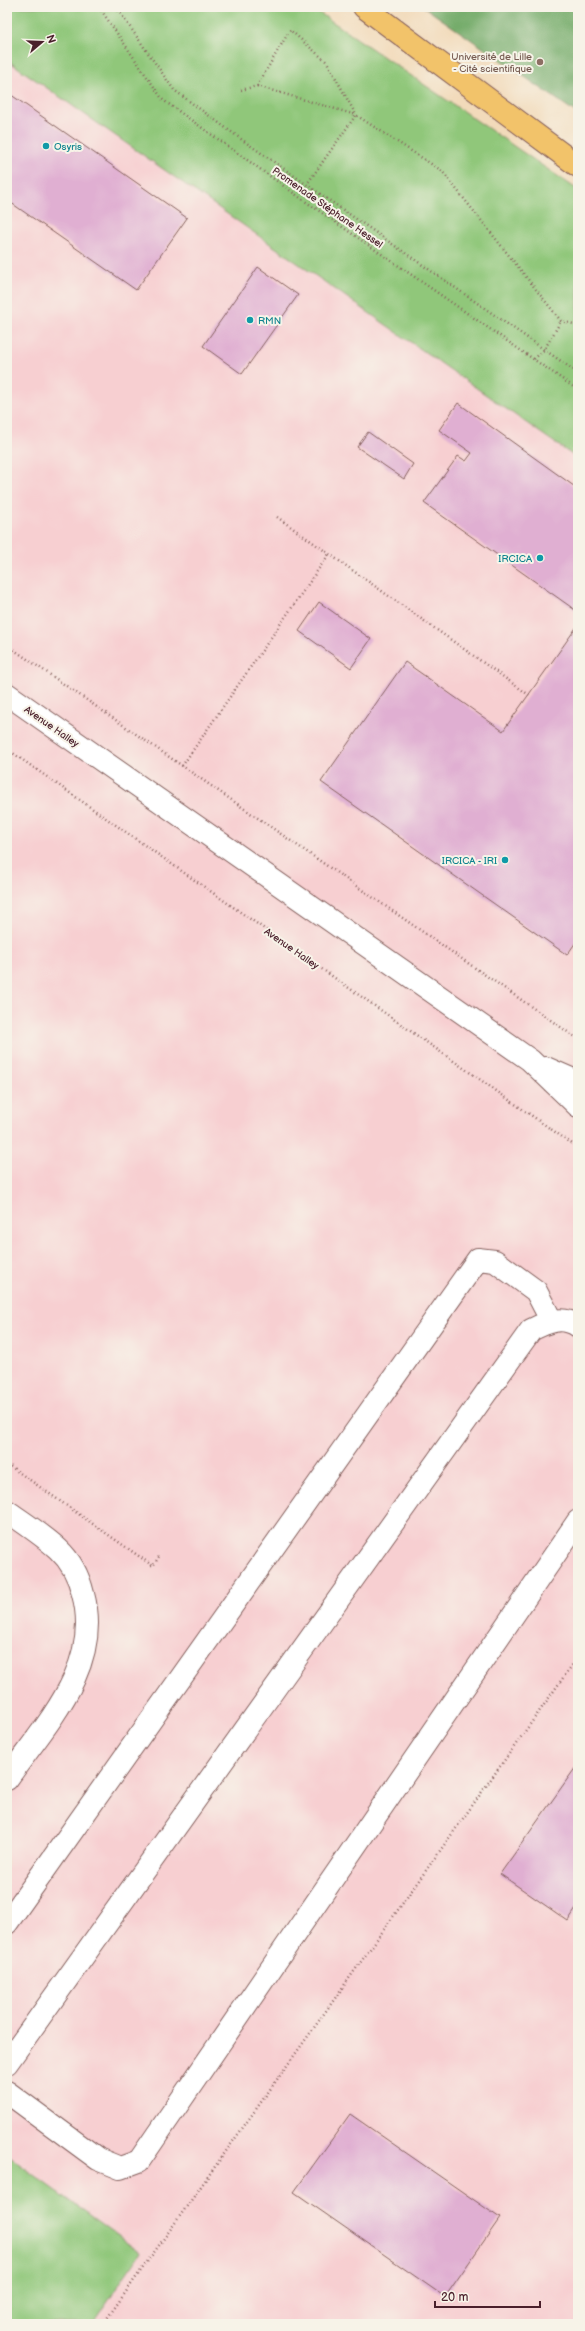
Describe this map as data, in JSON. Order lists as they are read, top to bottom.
{
  "streets": {
    "street": ["Avenue Halley"],
    "path": ["Promenade Stéphane Hessel"]
  },
  "places": [
    "Université de Lille ‐ Cité scientifique",
    "Osyris",
    "RMN",
    "IRCICA",
    "IRCICA - IRI"
  ],
  "scale_bar": "20 m",
  "north": "right"
}
